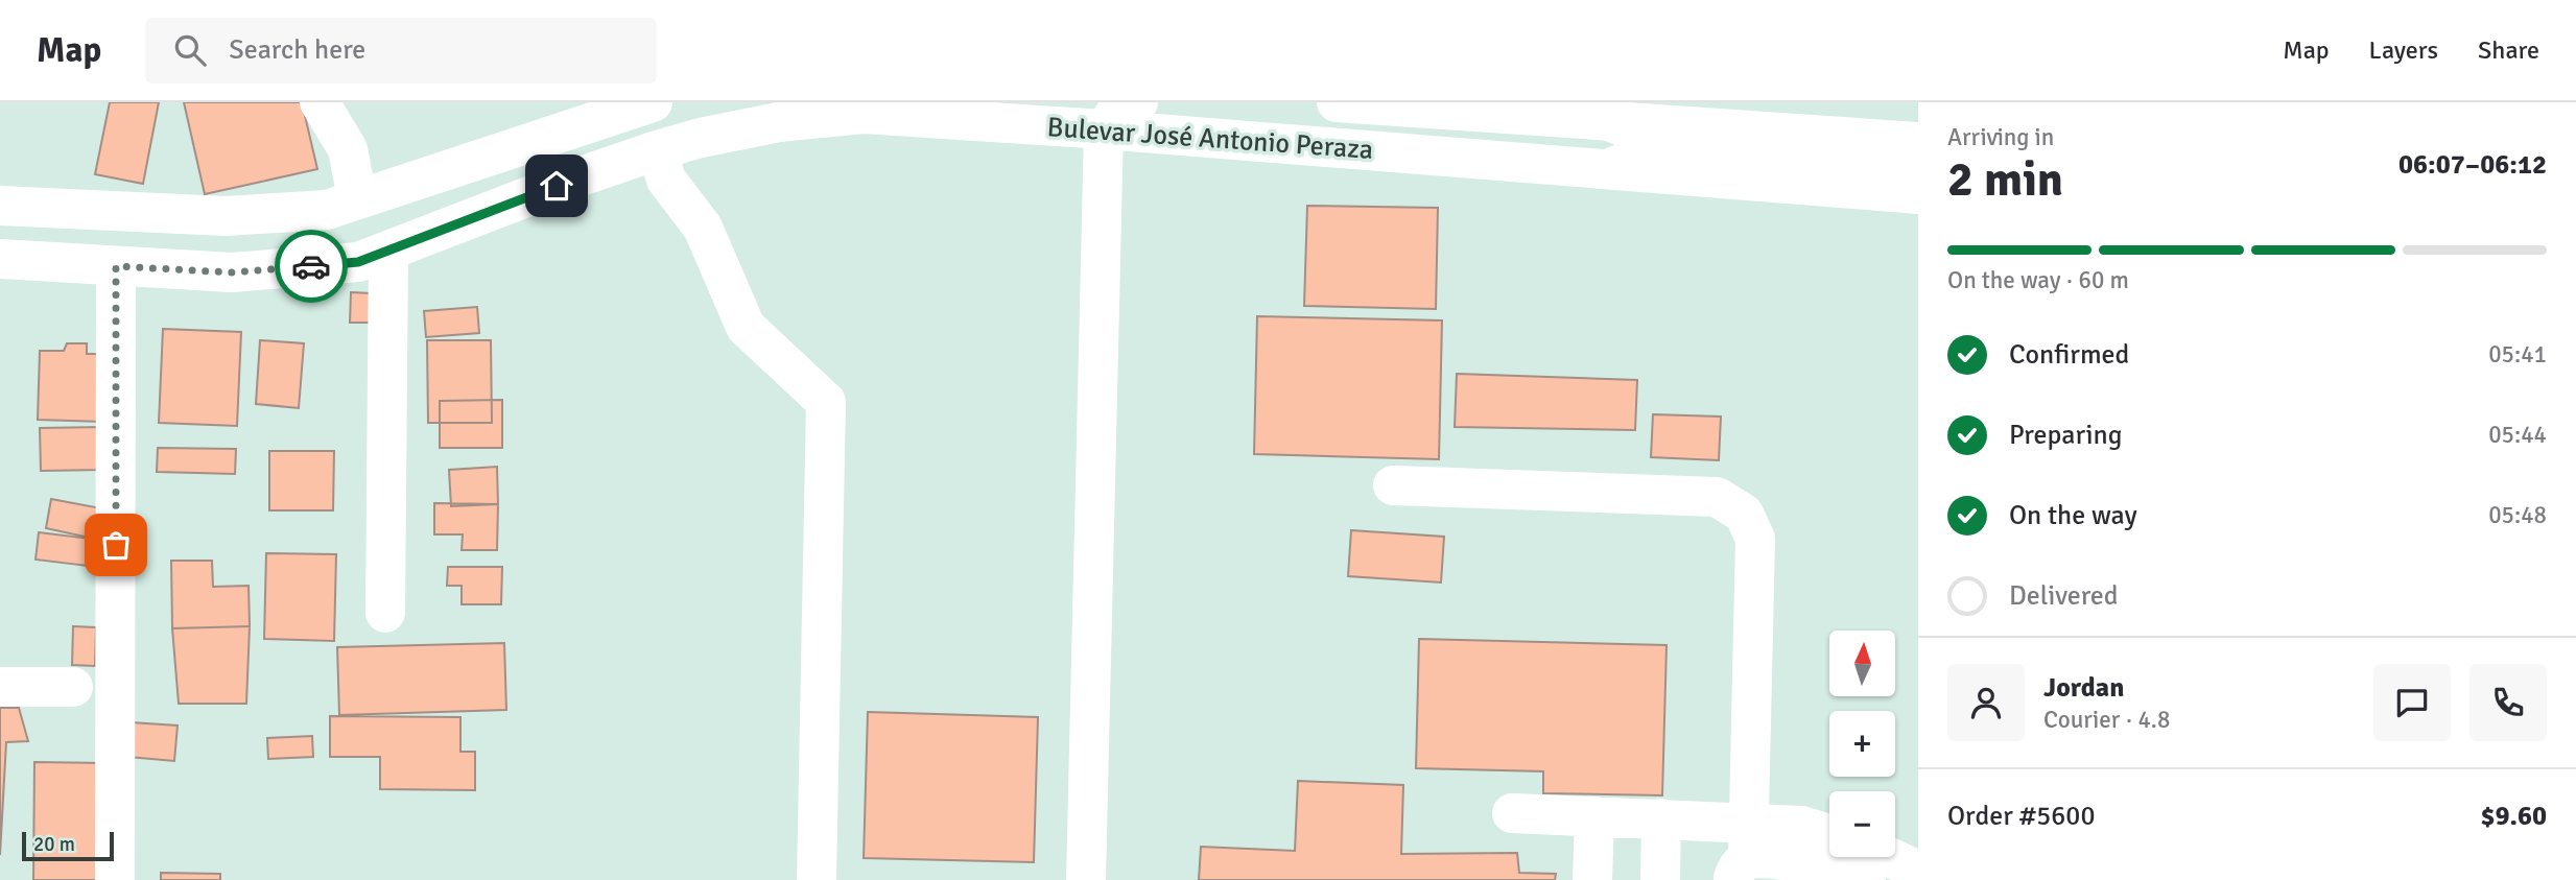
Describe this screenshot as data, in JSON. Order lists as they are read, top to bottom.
{
  "streets": {
    "street": ["Bulevar José Antonio Peraza"]
  },
  "scale_bar": "20 m",
  "north": "top",
  "page": {
    "header": "Map",
    "search": "Search here",
    "nav": ["Map", "Layers", "Share"],
    "heading": ["2 min", "Arriving in", "06:07–06:12"],
    "panel": [
      "Jordan",
      "Courier · 4.8",
      "Order #5600",
      "$9.60"
    ],
    "bar": "On the way · 60 m",
    "list": [
      ["Confirmed", "05:41"],
      ["Preparing", "05:44"],
      ["On the way", "05:48"],
      "Delivered"
    ],
    "map_buttons": ["+", "−"],
    "scale": "20 m"
  }
}
